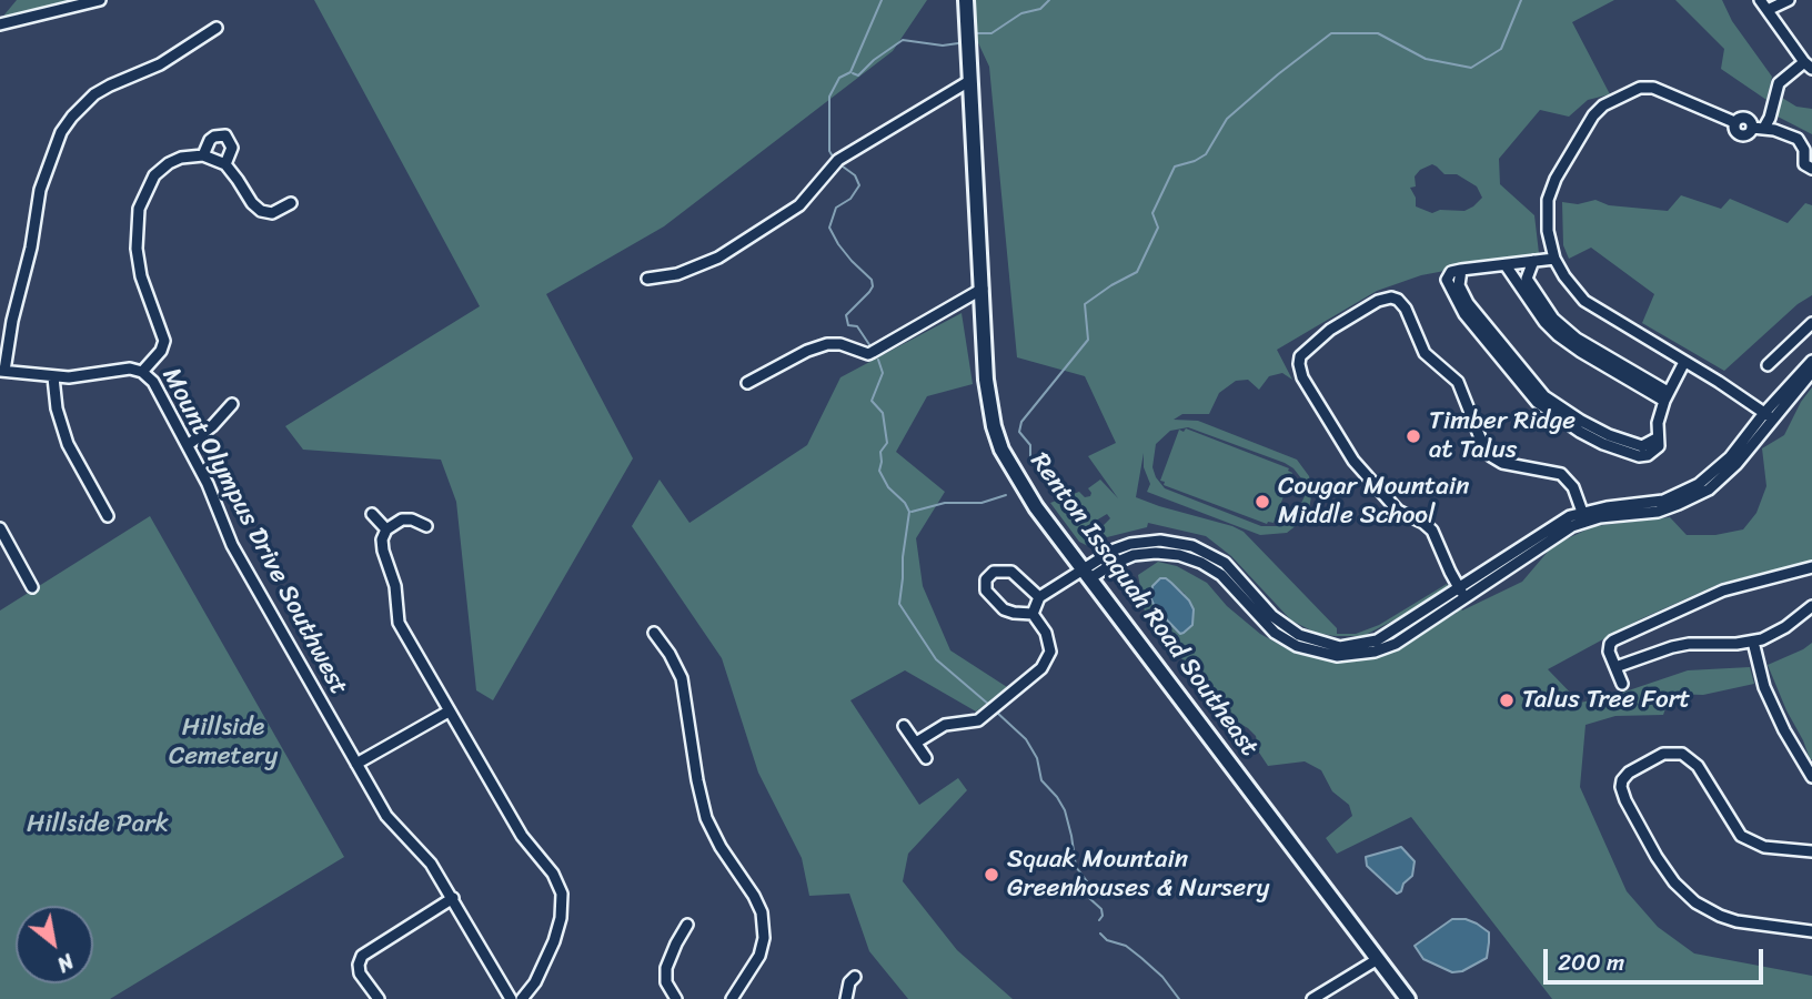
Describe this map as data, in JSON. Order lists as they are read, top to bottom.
{
  "streets": {
    "main road": ["Renton Issaquah Road Southeast"],
    "street": ["Mount Olympus Drive Southwest"]
  },
  "parks": ["Hillside Cemetery", "Hillside Park"],
  "places": [
    "Timber Ridge at Talus",
    "Cougar Mountain Middle School",
    "Talus Tree Fort",
    "Squak Mountain Greenhouses & Nursery"
  ],
  "scale_bar": "200 m",
  "north": "bottom right"
}
